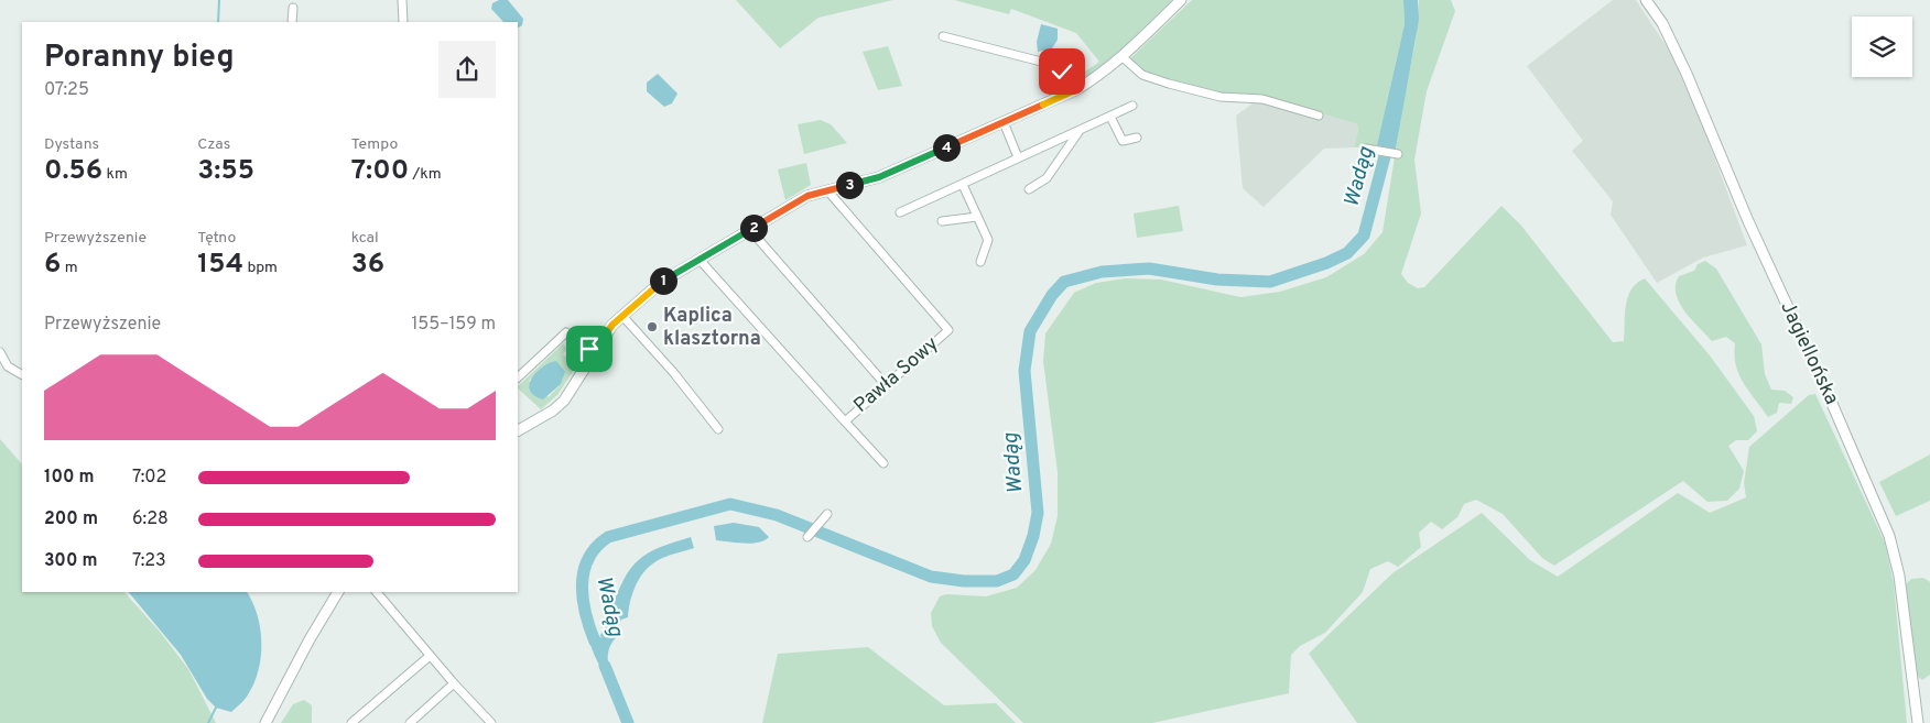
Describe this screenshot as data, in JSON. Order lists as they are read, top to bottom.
{
  "streets": {
    "street": ["Jagiellońska", "Pawła Sowy"]
  },
  "water": ["Wadąg"],
  "places": ["Kaplica klasztorna"],
  "page": {
    "heading": ["Poranny bieg", "07:25"],
    "stats": [
      ["Dystans", "0.56 km"],
      ["Czas", "3:55"],
      ["Tempo", "7:00 /km"],
      ["Przewyższenie", "6 m"],
      ["Tętno", "154 bpm"],
      ["kcal", "36"]
    ],
    "pins": [
      "4",
      "3",
      "2",
      "1"
    ],
    "chart": ["Przewyższenie", "155–159 m"],
    "list": [
      {
        "name": "100 m",
        "note": "7:02"
      },
      {
        "name": "200 m",
        "note": "6:28"
      },
      {
        "name": "300 m",
        "note": "7:23"
      }
    ]
  }
}
